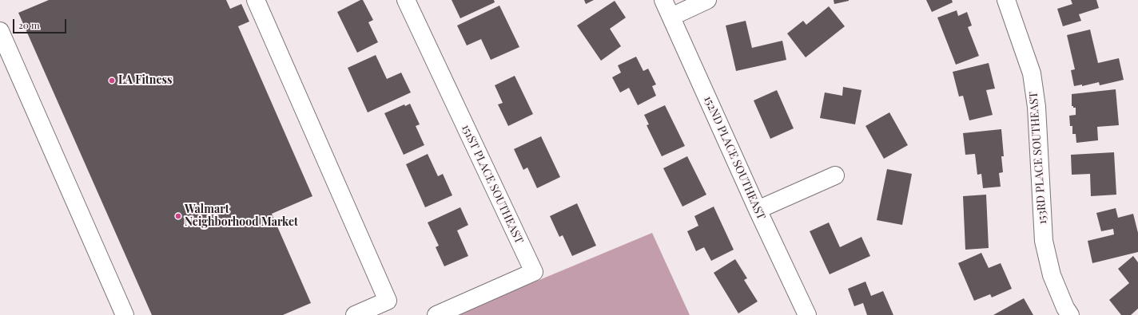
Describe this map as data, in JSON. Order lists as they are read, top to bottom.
{
  "streets": {
    "street": ["152ND PLACE SOUTHEAST", "153RD PLACE SOUTHEAST", "151ST PLACE SOUTHEAST"]
  },
  "places": ["LA Fitness", "Walmart Neighborhood Market"],
  "scale_bar": "20 m"
}
